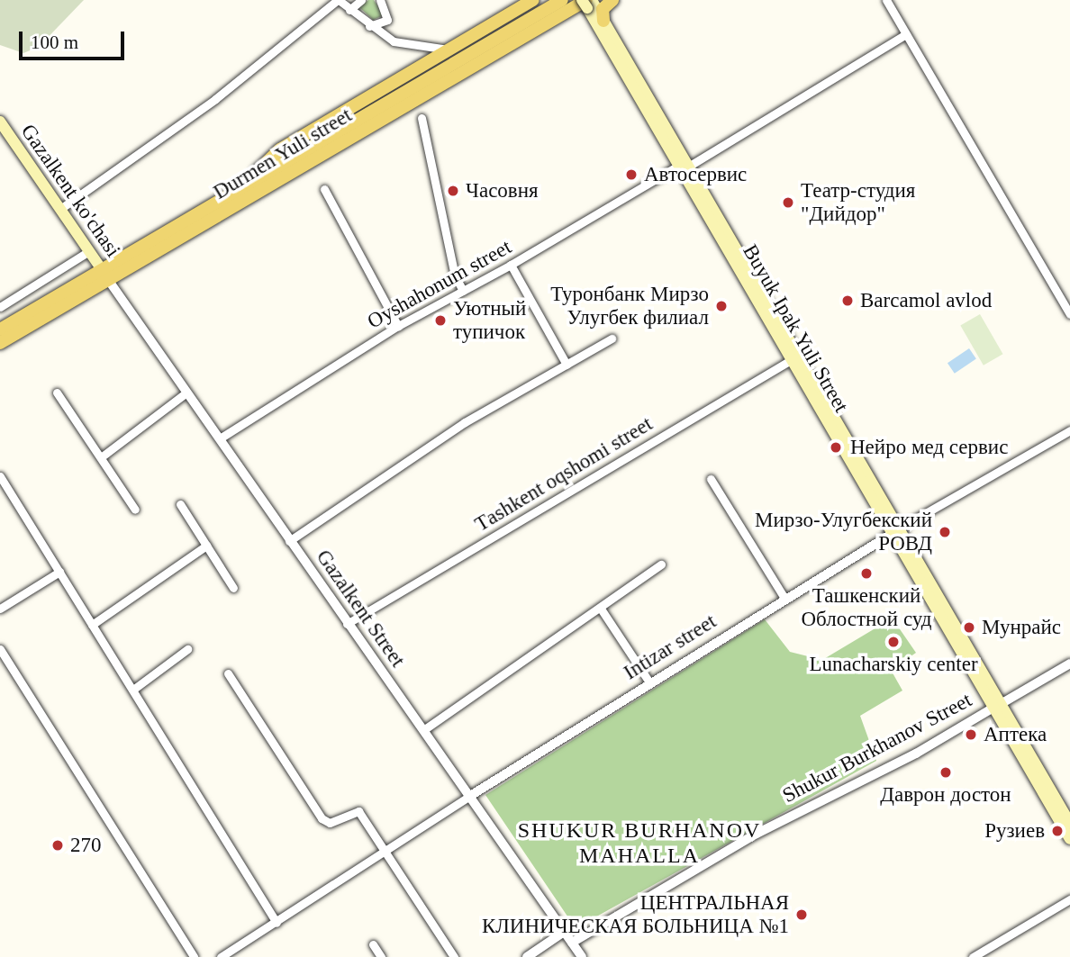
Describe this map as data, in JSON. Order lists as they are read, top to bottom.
{
  "streets": {
    "main road": ["Durmen Yuli street", "Gazalkent ko'chasi", "Buyuk Ipak Yuli Street"],
    "street": [
      "Oyshahonum street",
      "Tаshkent oqshomi street",
      "Gazalkent Street",
      "Intizаr street",
      "Shukur Burkhanov Street"
    ]
  },
  "crossings": [
    ["Durmen Yuli street", "Gazalkent ko'chasi"],
    ["Durmen Yuli street", "Buyuk Ipak Yuli Street"],
    ["Durmen Yuli street", "Gazalkent Street"],
    ["Gazalkent ko'chasi", "Gazalkent Street"],
    ["Oyshahonum street", "Buyuk Ipak Yuli Street"],
    ["Oyshahonum street", "Gazalkent Street"],
    ["Buyuk Ipak Yuli Street", "Tаshkent oqshomi street"],
    ["Buyuk Ipak Yuli Street", "Intizаr street"],
    ["Buyuk Ipak Yuli Street", "Shukur Burkhanov Street"],
    ["Tаshkent oqshomi street", "Gazalkent Street"],
    ["Gazalkent Street", "Intizаr street"],
    ["Gazalkent Street", "Shukur Burkhanov Street"]
  ],
  "districts": ["SHUKUR BURHANOV MAHALLA"],
  "places": [
    "Автосервис",
    "Часовня",
    "Театр-студия \"Дийдор\"",
    "Barcamol avlod",
    "Туронбанк Мирзо Улугбек филиал",
    "Уютный тупичок",
    "Нейро мед сервис",
    "Мирзо-Улугбекский РОВД",
    "Ташкенский Облостной суд",
    "Мунрайс",
    "Lunacharskiy center",
    "Аптека",
    "Даврон достон",
    "Рузиев",
    "270",
    "ЦЕНТРАЛЬНАЯ КЛИНИЧЕСКАЯ БОЛЬНИЦА №1"
  ],
  "scale_bar": "100 m"
}
